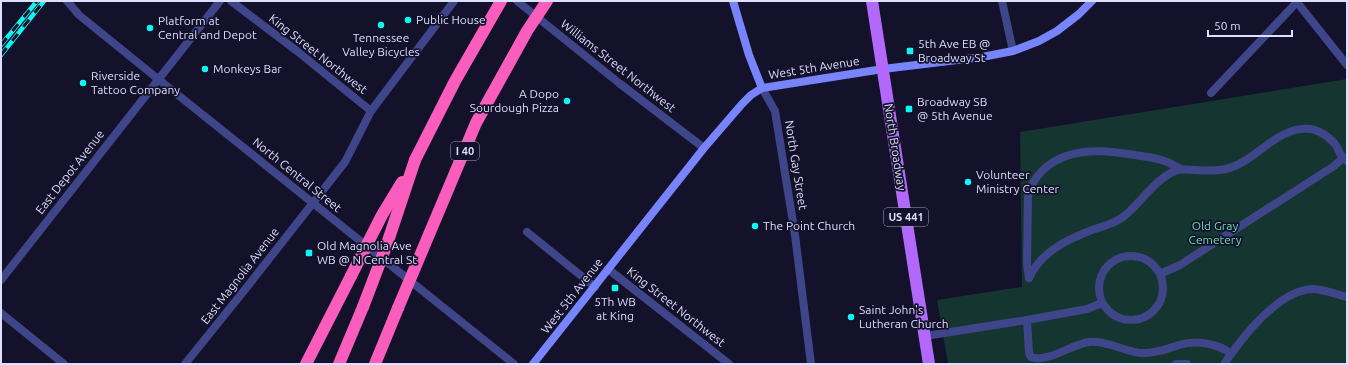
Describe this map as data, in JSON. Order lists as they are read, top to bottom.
{
  "streets": {
    "highway": ["I 40"],
    "main road": [
      "West 5th Avenue",
      "North Broadway",
      "North Gay Street",
      "US 441"
    ],
    "street": [
      "King Street Northwest",
      "Williams Street Northwest",
      "East Depot Avenue",
      "North Central Street",
      "East Magnolia Avenue"
    ]
  },
  "crossings": [
    ["King Street Northwest", "West 5th Avenue"],
    ["King Street Northwest", "East Magnolia Avenue"],
    ["Williams Street Northwest", "West 5th Avenue"],
    ["West 5th Avenue", "North Broadway"],
    ["West 5th Avenue", "North Gay Street"],
    ["East Depot Avenue", "North Central Street"],
    ["North Central Street", "East Magnolia Avenue"]
  ],
  "parks": ["Old Gray Cemetery"],
  "places": {
    "other": [
      "Public House",
      "Tennessee Valley Bicycles",
      "Platform at Central and Depot",
      "Monkeys Bar",
      "Riverside Tattoo Company",
      "A Dopo Sourdough Pizza",
      "Volunteer Ministry Center",
      "The Point Church",
      "Saint John's Lutheran Church"
    ],
    "transit": [
      "5th Ave EB @ Broadway St",
      "Broadway SB @ 5th Avenue",
      "Old Magnolia Ave WB @ N Central St",
      "5Th WB at King"
    ]
  },
  "scale_bar": "50 m"
}
